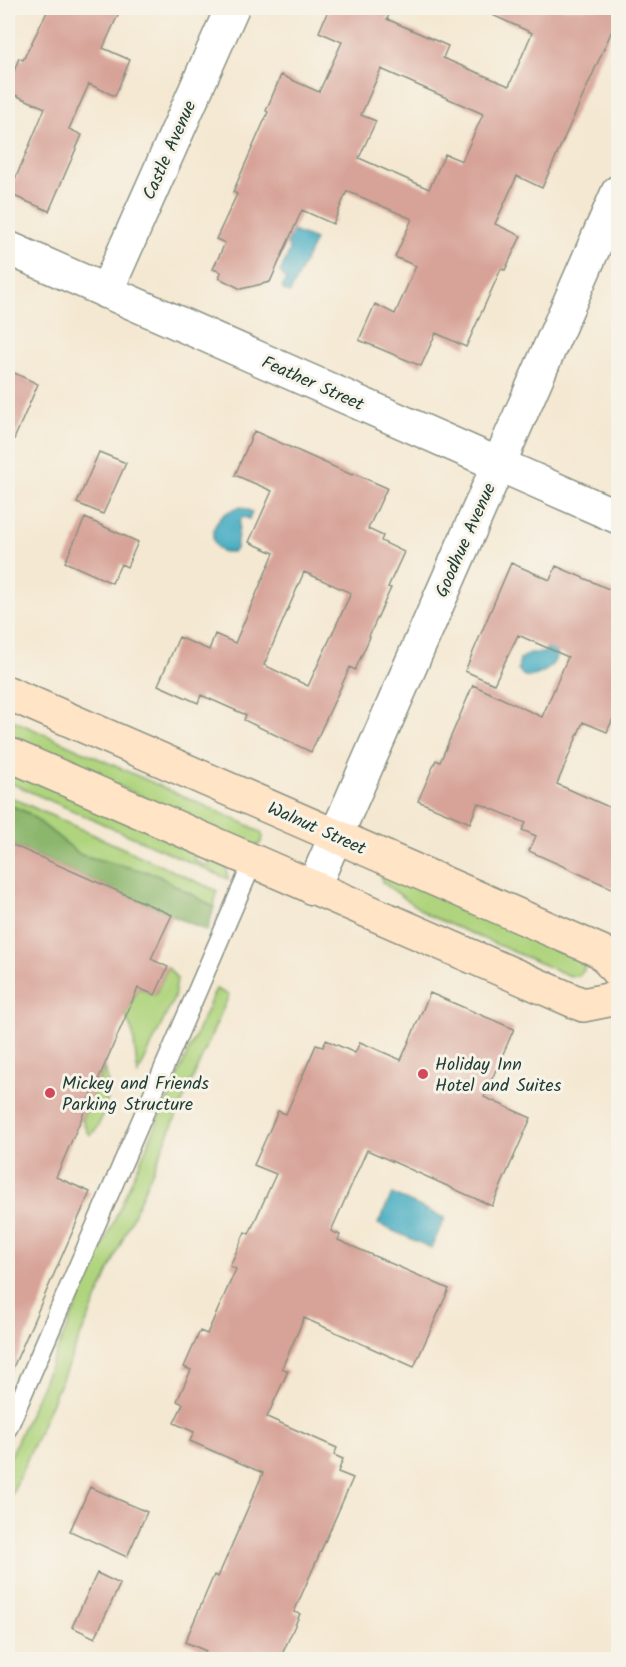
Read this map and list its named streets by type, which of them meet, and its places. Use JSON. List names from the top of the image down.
{
  "streets": {
    "street": [
      "Castle Avenue",
      "Feather Street",
      "Goodhue Avenue",
      "Walnut Street"
    ]
  },
  "crossings": [
    ["Castle Avenue", "Feather Street"],
    ["Feather Street", "Goodhue Avenue"],
    ["Goodhue Avenue", "Walnut Street"]
  ],
  "places": ["Holiday Inn Hotel and Suites", "Mickey and Friends Parking Structure"]
}
